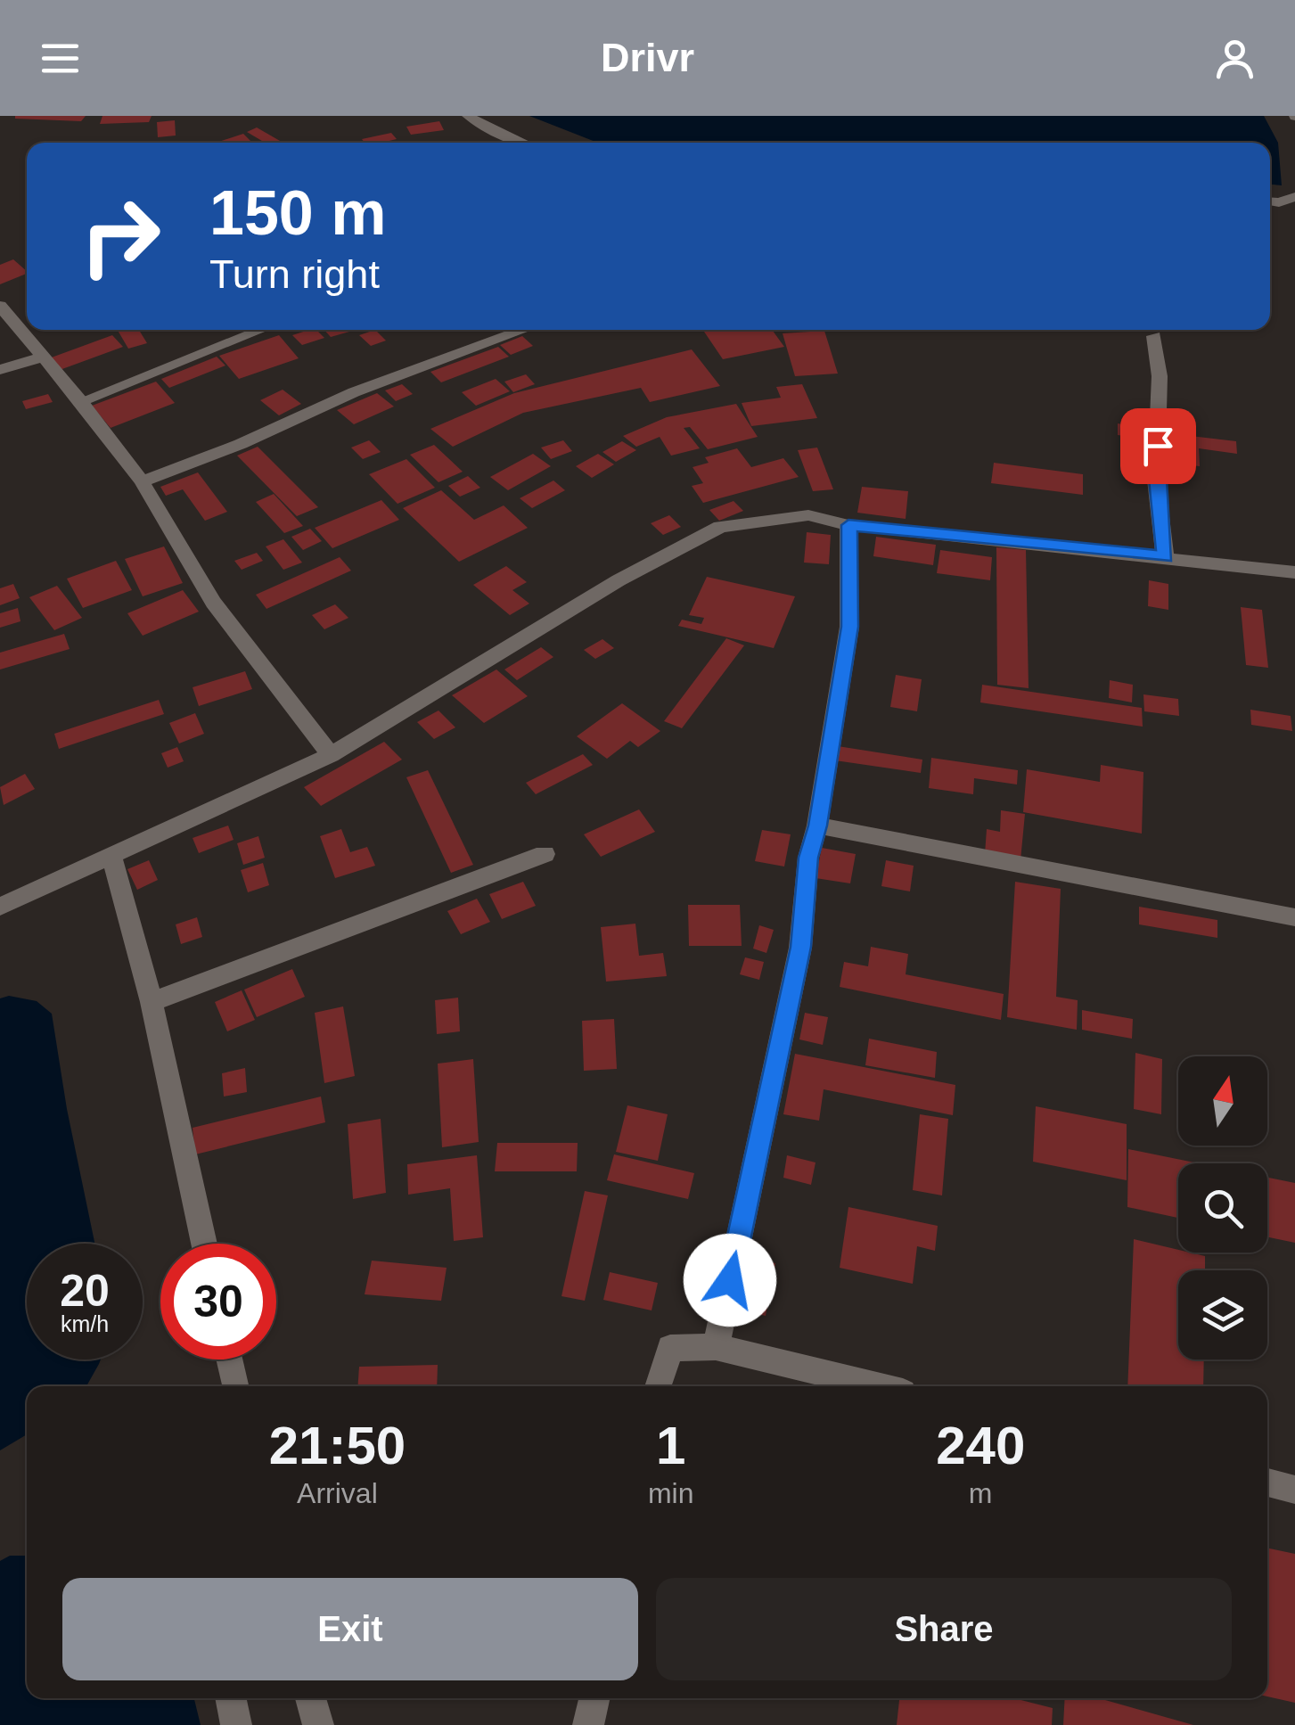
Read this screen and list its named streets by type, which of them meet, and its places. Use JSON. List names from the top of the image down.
{
  "north": "top",
  "page": {
    "header": "Drivr",
    "turn": ["150 m", "Turn right"],
    "speed": "20 km/h",
    "limit": "30",
    "eta": [
      "21:50",
      "Arrival",
      "1",
      "min",
      "240",
      "m"
    ],
    "buttons": ["Exit", "Share"]
  }
}
